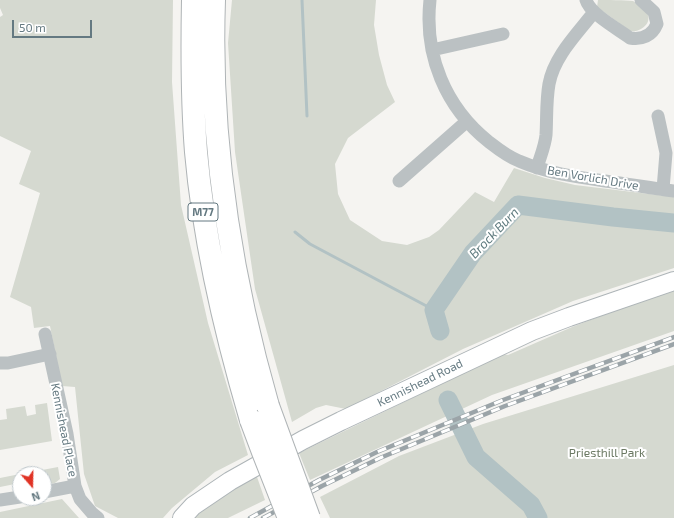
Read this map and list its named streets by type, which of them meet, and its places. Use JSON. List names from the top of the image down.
{
  "streets": {
    "highway": ["M77"],
    "street": ["Ben Vorlich Drive", "Kennishead Road", "Kennishead Place"]
  },
  "water": ["Brock Burn"],
  "parks": ["Priesthill Park"],
  "scale_bar": "50 m",
  "north": "bottom"
}
